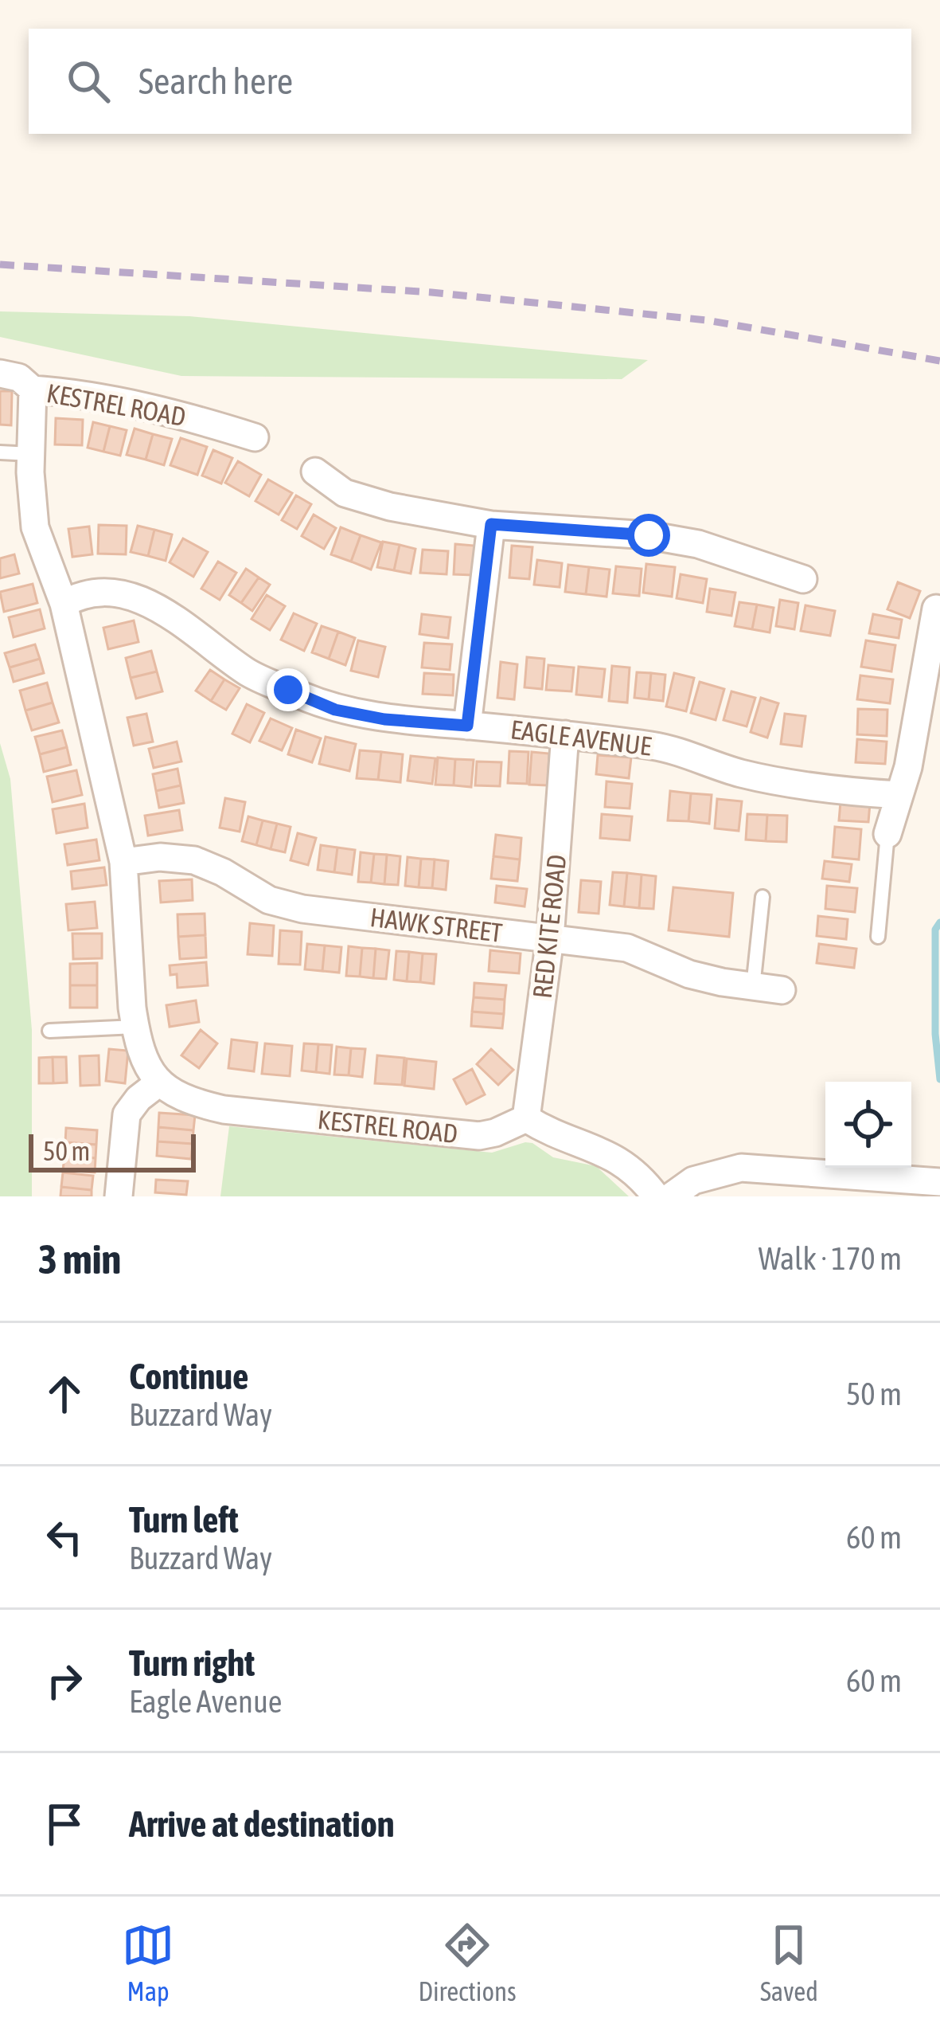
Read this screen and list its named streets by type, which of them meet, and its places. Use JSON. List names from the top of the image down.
{
  "streets": {
    "street": [
      "KESTREL ROAD",
      "EAGLE AVENUE",
      "HAWK STREET",
      "RED KITE ROAD"
    ]
  },
  "crossings": [
    ["KESTREL ROAD", "EAGLE AVENUE"],
    ["KESTREL ROAD", "HAWK STREET"],
    ["KESTREL ROAD", "RED KITE ROAD"],
    ["EAGLE AVENUE", "RED KITE ROAD"],
    ["HAWK STREET", "RED KITE ROAD"]
  ],
  "scale_bar": "50 m",
  "page": {
    "search": "Search here",
    "scale": "50 m",
    "heading": ["3 min", "Walk · 170 m"],
    "list": [
      ["Continue", "Buzzard Way", "50 m"],
      ["Turn left", "Buzzard Way", "60 m"],
      ["Turn right", "Eagle Avenue", "60 m"],
      "Arrive at destination"
    ],
    "nav": ["Map", "Directions", "Saved"]
  }
}
